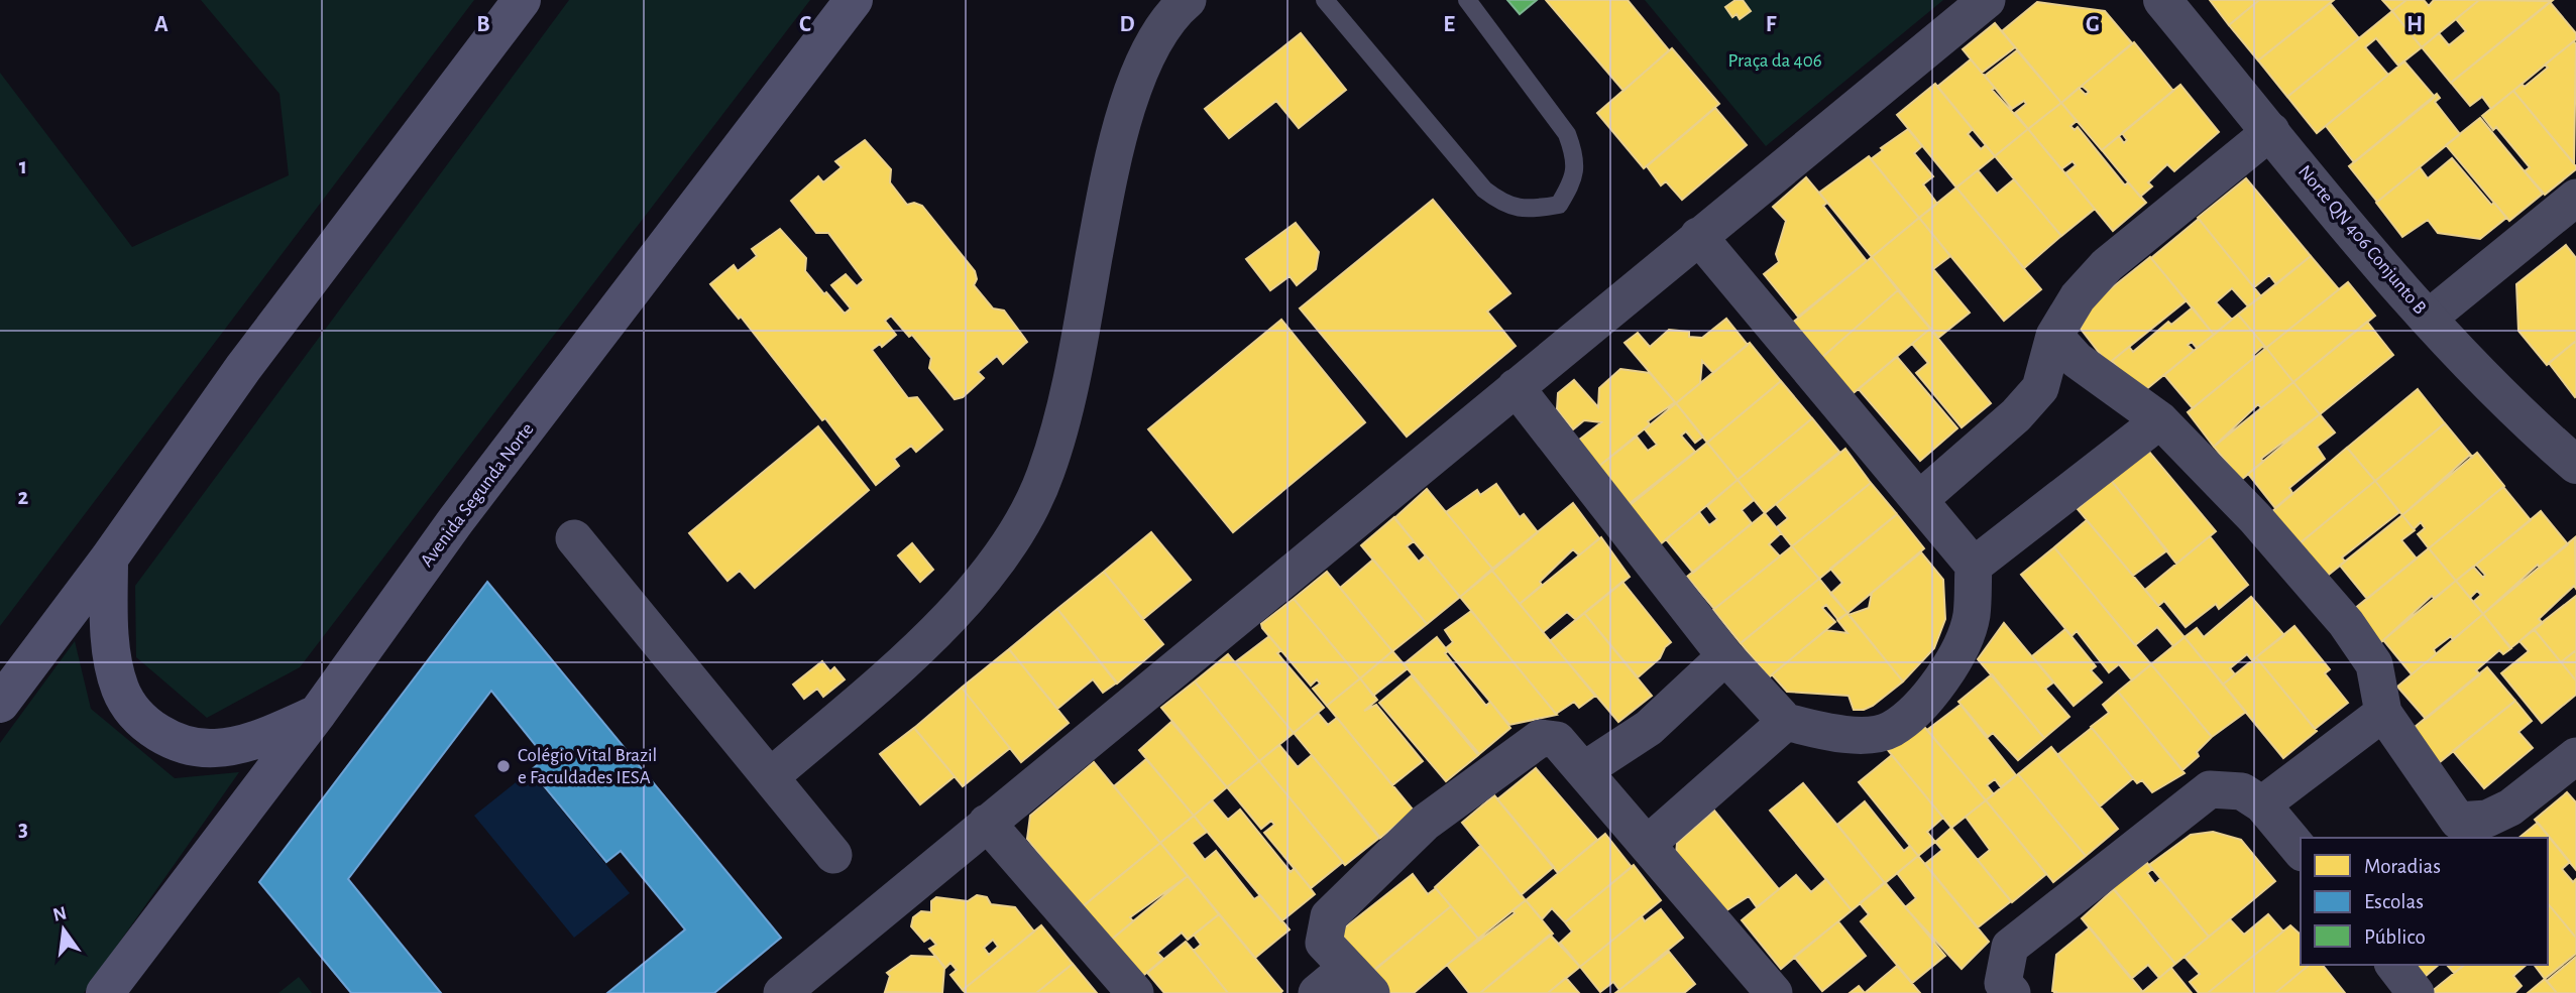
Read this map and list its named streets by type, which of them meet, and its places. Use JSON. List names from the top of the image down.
{
  "streets": {
    "main road": ["Avenida Segunda Norte"],
    "street": ["Norte QN 406 Conjunto B"]
  },
  "parks": ["Praça da 406"],
  "places": ["Colégio Vital Brazil e Faculdades IESA"],
  "legend": ["Moradias", "Escolas", "Público"],
  "north": "top",
  "grid": {
    "columns": [
      "A",
      "B",
      "C",
      "D",
      "E",
      "F",
      "G",
      "H"
    ],
    "rows": ["1", "2", "3"]
  }
}
